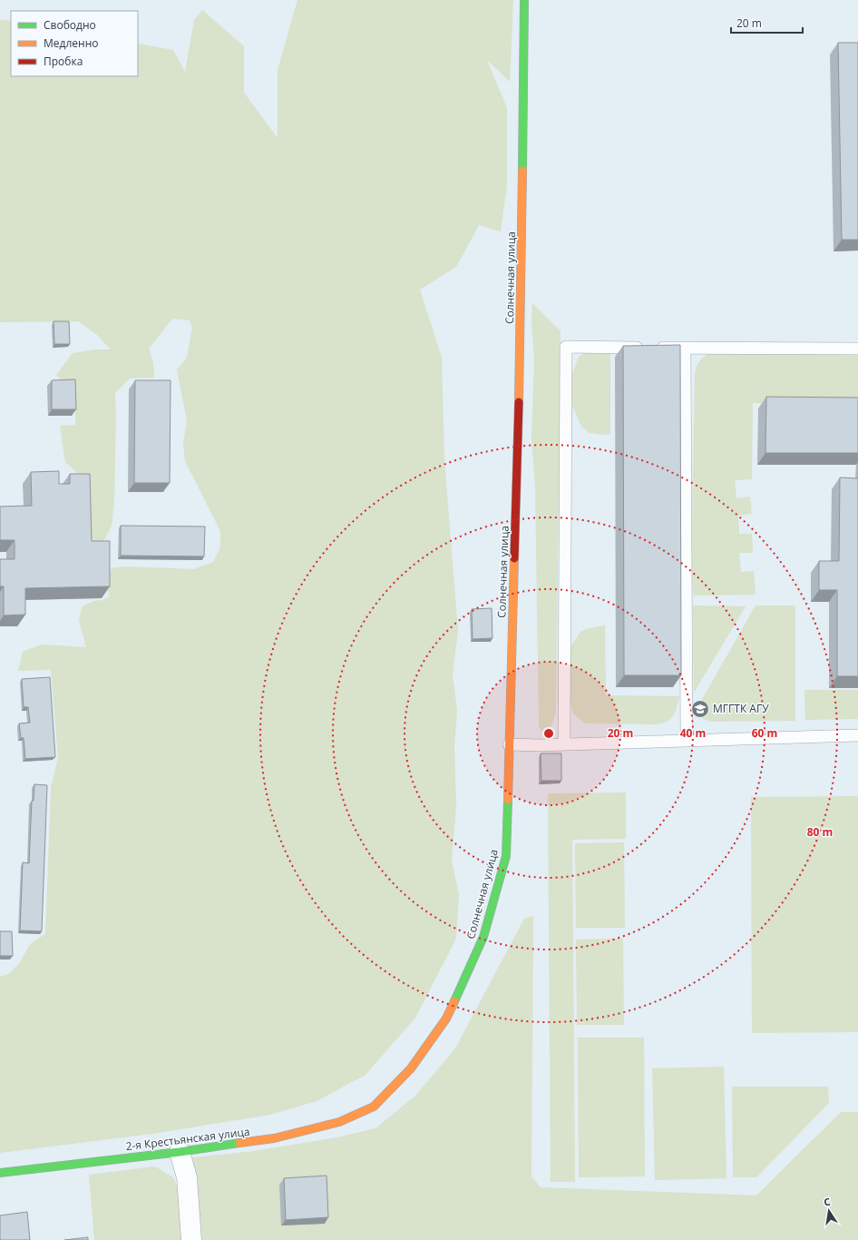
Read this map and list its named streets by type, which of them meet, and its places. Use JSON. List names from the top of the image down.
{
  "streets": {
    "street": ["Солнечная улица", "2-я Крестьянская улица"]
  },
  "crossings": [
    ["Солнечная улица", "2-я Крестьянская улица"]
  ],
  "places": {
    "school or university": ["МГГТК АГУ"]
  },
  "legend": ["Свободно", "Медленно", "Пробка"],
  "scale_bar": "20 m",
  "north": "top",
  "rings": [
    "20 m",
    "40 m",
    "60 m",
    "80 m"
  ]
}
